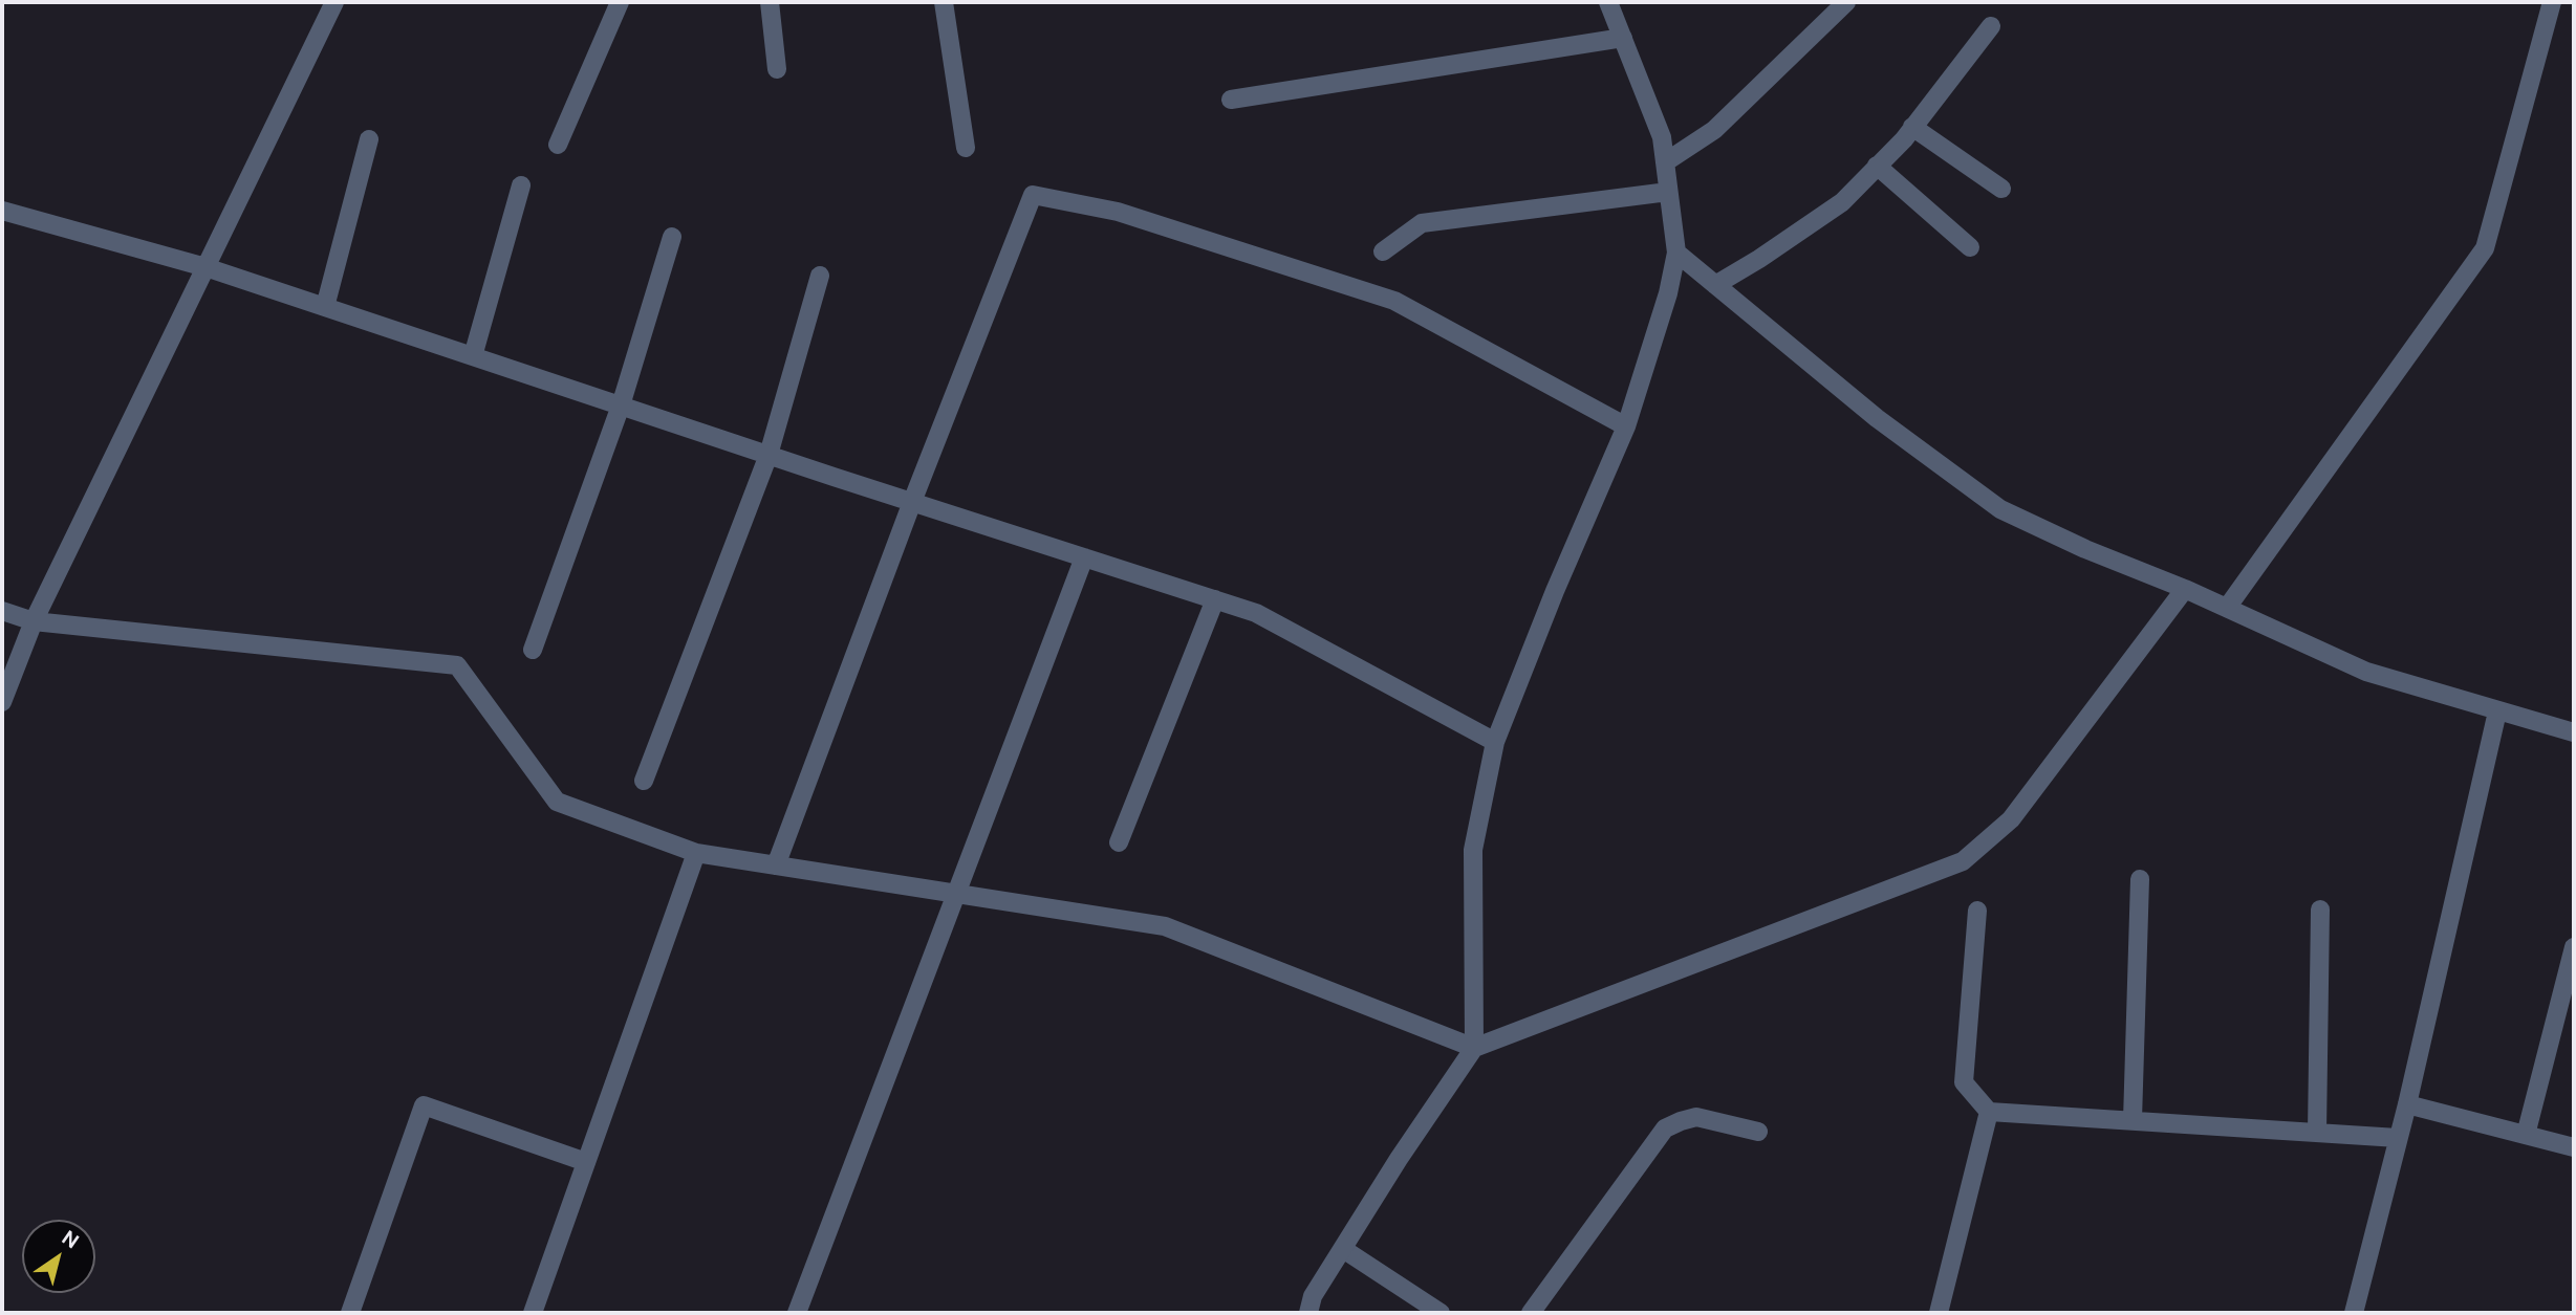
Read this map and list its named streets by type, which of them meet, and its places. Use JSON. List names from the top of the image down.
{
  "north": "top right"
}
